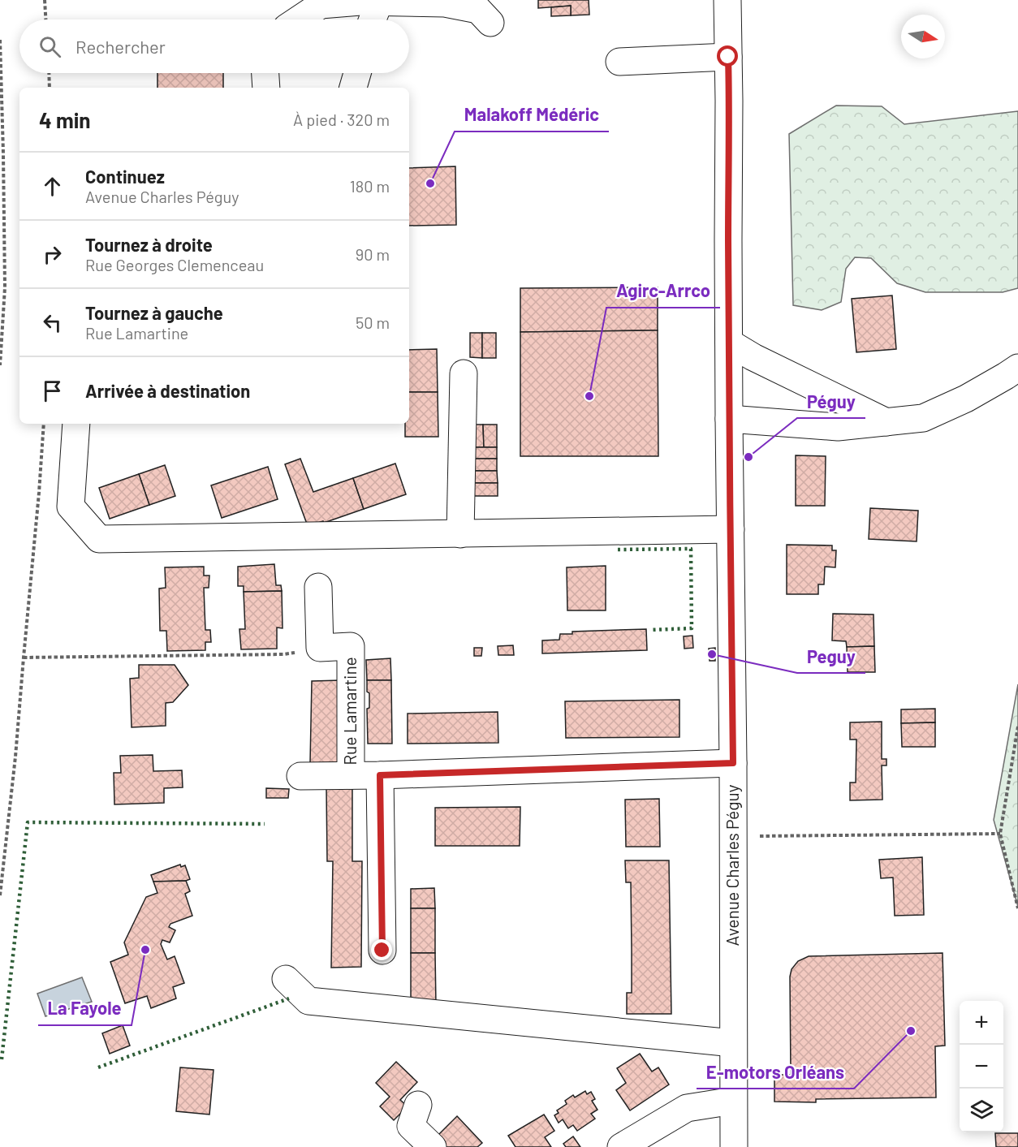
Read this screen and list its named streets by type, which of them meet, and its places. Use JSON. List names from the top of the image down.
{
  "streets": {
    "street": ["Rue Lamartine", "Avenue Charles Péguy"]
  },
  "places": [
    "Malakoff Médéric",
    "Agirc-Arrco",
    "Péguy",
    "Peguy",
    "La Fayole",
    "E-motors Orléans"
  ],
  "north": "right",
  "page": {
    "search": "Rechercher",
    "heading": ["4 min", "À pied · 320 m"],
    "list": [
      ["Continuez", "Avenue Charles Péguy", "180 m"],
      ["Tournez à droite", "Rue Georges Clemenceau", "90 m"],
      ["Tournez à gauche", "Rue Lamartine", "50 m"],
      "Arrivée à destination"
    ],
    "map_buttons": ["+", "−"]
  }
}
